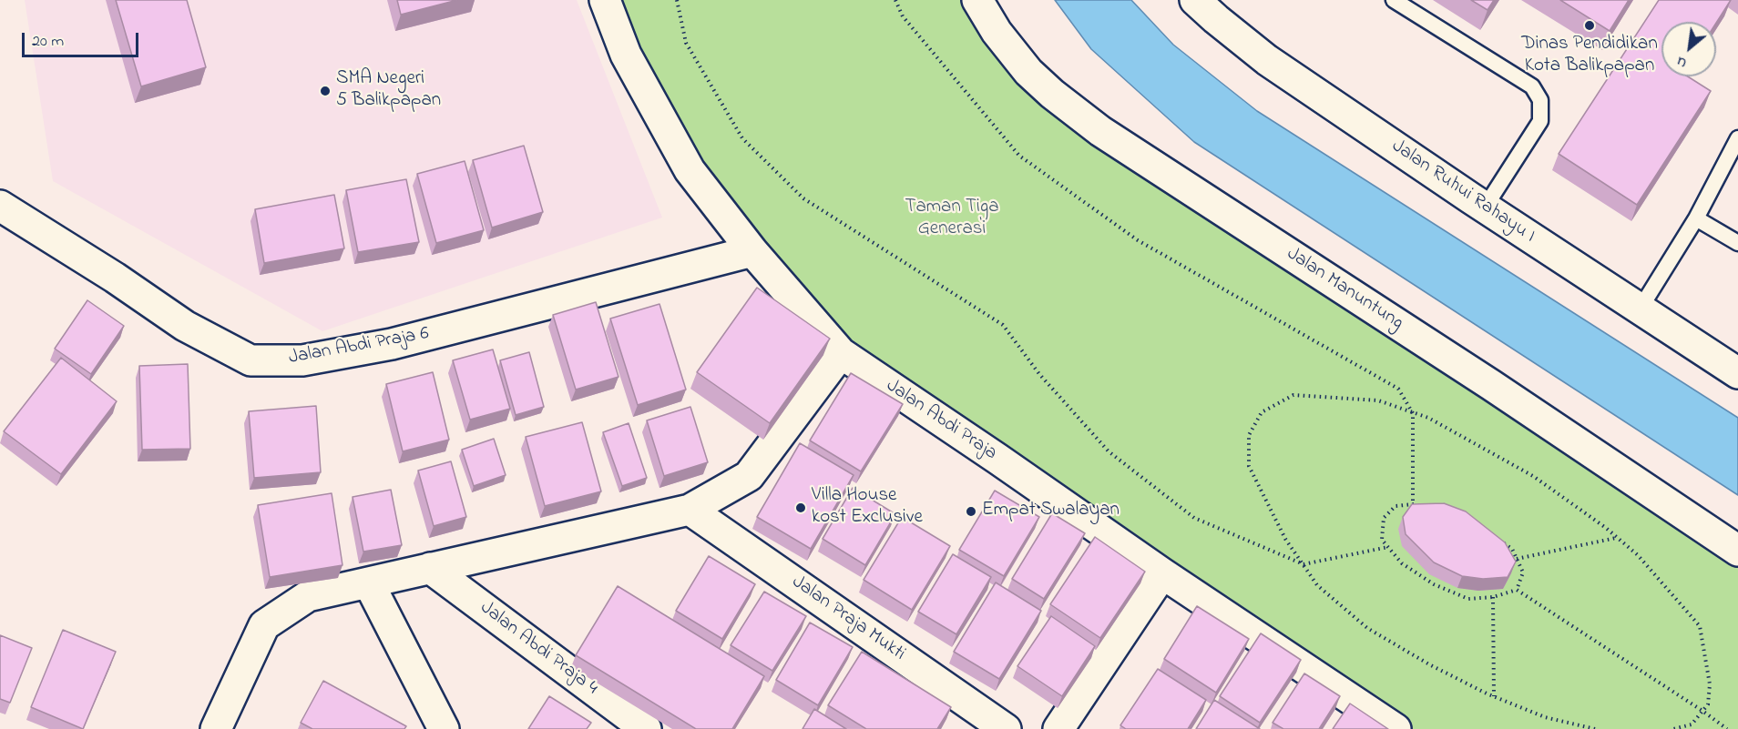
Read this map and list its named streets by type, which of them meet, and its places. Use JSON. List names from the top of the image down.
{
  "streets": {
    "street": [
      "Jalan Ruhui Rahayu I",
      "Jalan Manuntung",
      "Jalan Abdi Praja 6",
      "Jalan Abdi Praja",
      "Jalan Praja Mukti",
      "Jalan Abdi Praja 4"
    ]
  },
  "crossings": [
    ["Jalan Abdi Praja 6", "Jalan Abdi Praja"]
  ],
  "parks": ["Taman Tiga Generasi"],
  "places": [
    "Dinas Pendidikan Kota Balikpapan",
    "SMA Negeri 5 Balikpapan",
    "Villa House kost Exclusive",
    "Empat Swalayan"
  ],
  "scale_bar": "20 m",
  "north": "bottom left"
}
